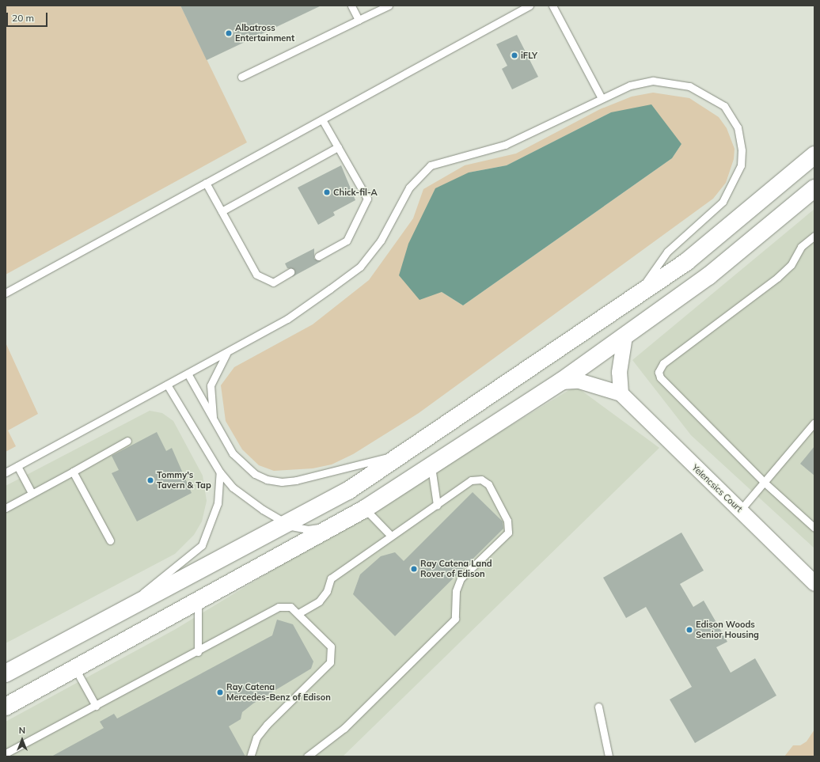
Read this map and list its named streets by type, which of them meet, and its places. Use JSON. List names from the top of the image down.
{
  "streets": {
    "street": ["Yelencsics Court"]
  },
  "places": [
    "Albatross Entertainment",
    "iFLY",
    "Chick-fil-A",
    "Tommy's Tavern & Tap",
    "Ray Catena Land Rover of Edison",
    "Edison Woods Senior Housing",
    "Ray Catena Mercedes-Benz of Edison"
  ],
  "scale_bar": "20 m",
  "north": "top"
}
